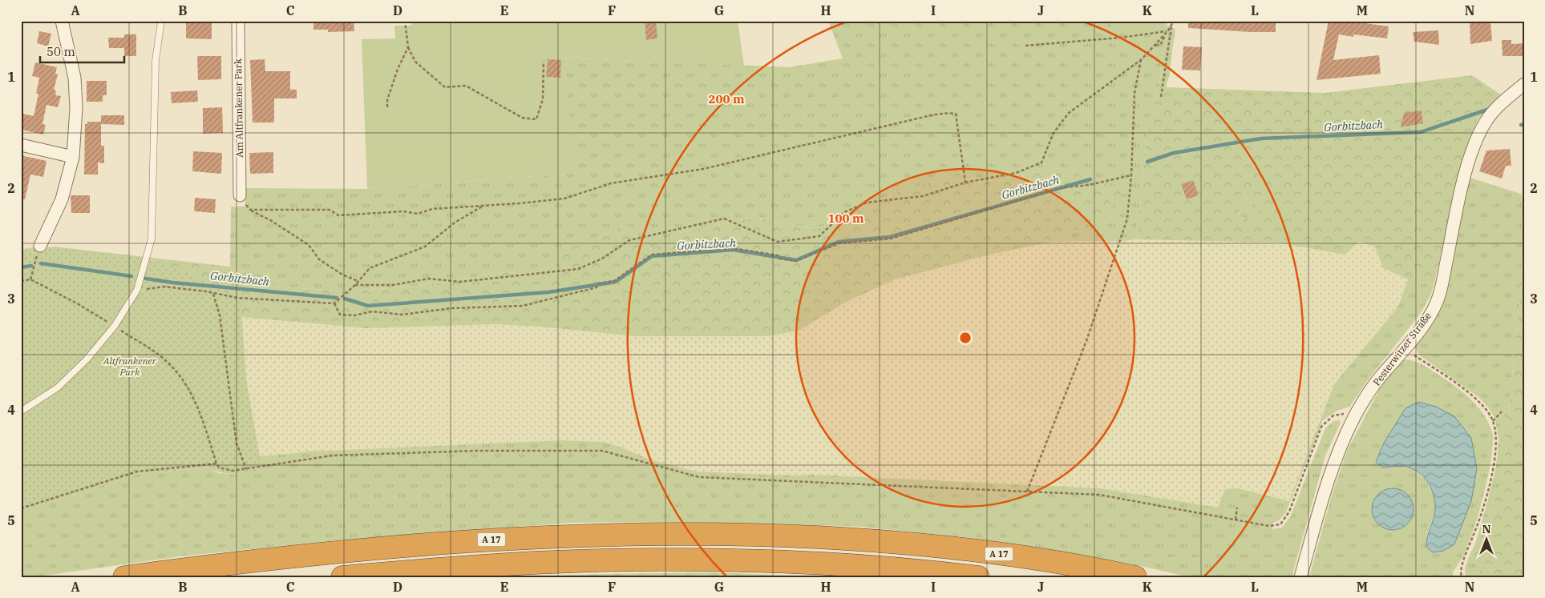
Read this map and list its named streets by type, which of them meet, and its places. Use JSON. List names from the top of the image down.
{
  "streets": {
    "highway": ["A 17"],
    "street": ["Am Altfrankener Park", "Pesterwitzer Straße"]
  },
  "water": ["Gorbitzbach"],
  "parks": ["Altfrankener Park"],
  "scale_bar": "50 m",
  "north": "top",
  "grid": {
    "columns": [
      "A",
      "B",
      "C",
      "D",
      "E",
      "F",
      "G",
      "H",
      "I",
      "J",
      "K",
      "L",
      "M",
      "N"
    ],
    "rows": [
      "1",
      "2",
      "3",
      "4",
      "5"
    ]
  },
  "rings": ["200 m", "100 m"]
}
